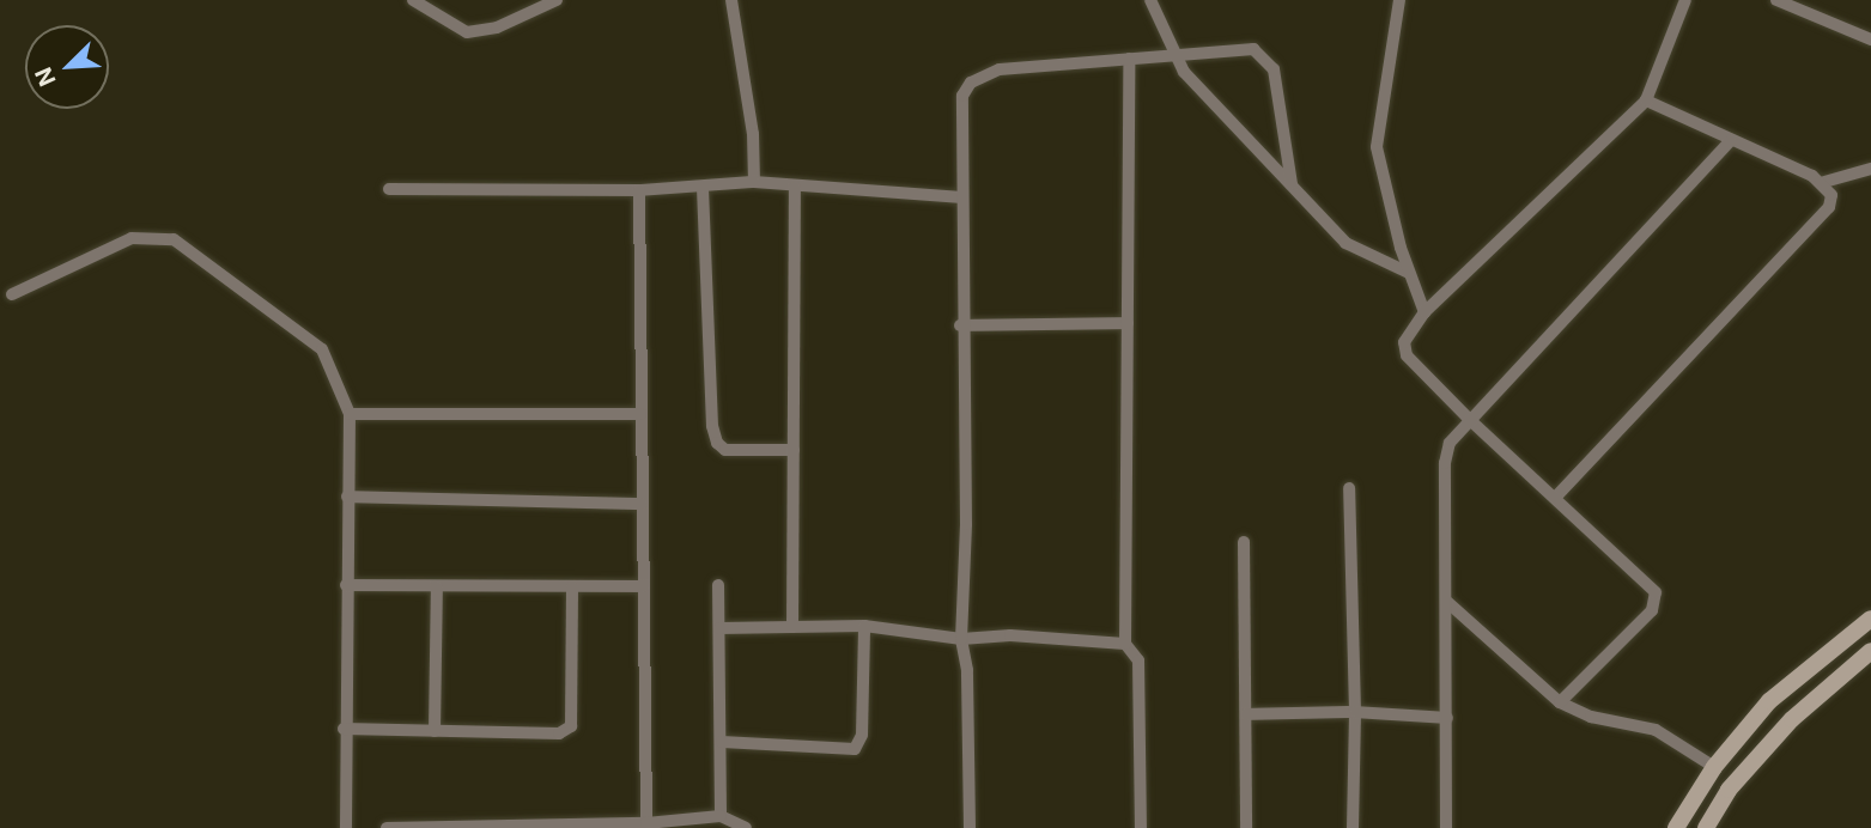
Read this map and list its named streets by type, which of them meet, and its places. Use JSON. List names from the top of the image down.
{
  "north": "bottom left"
}
